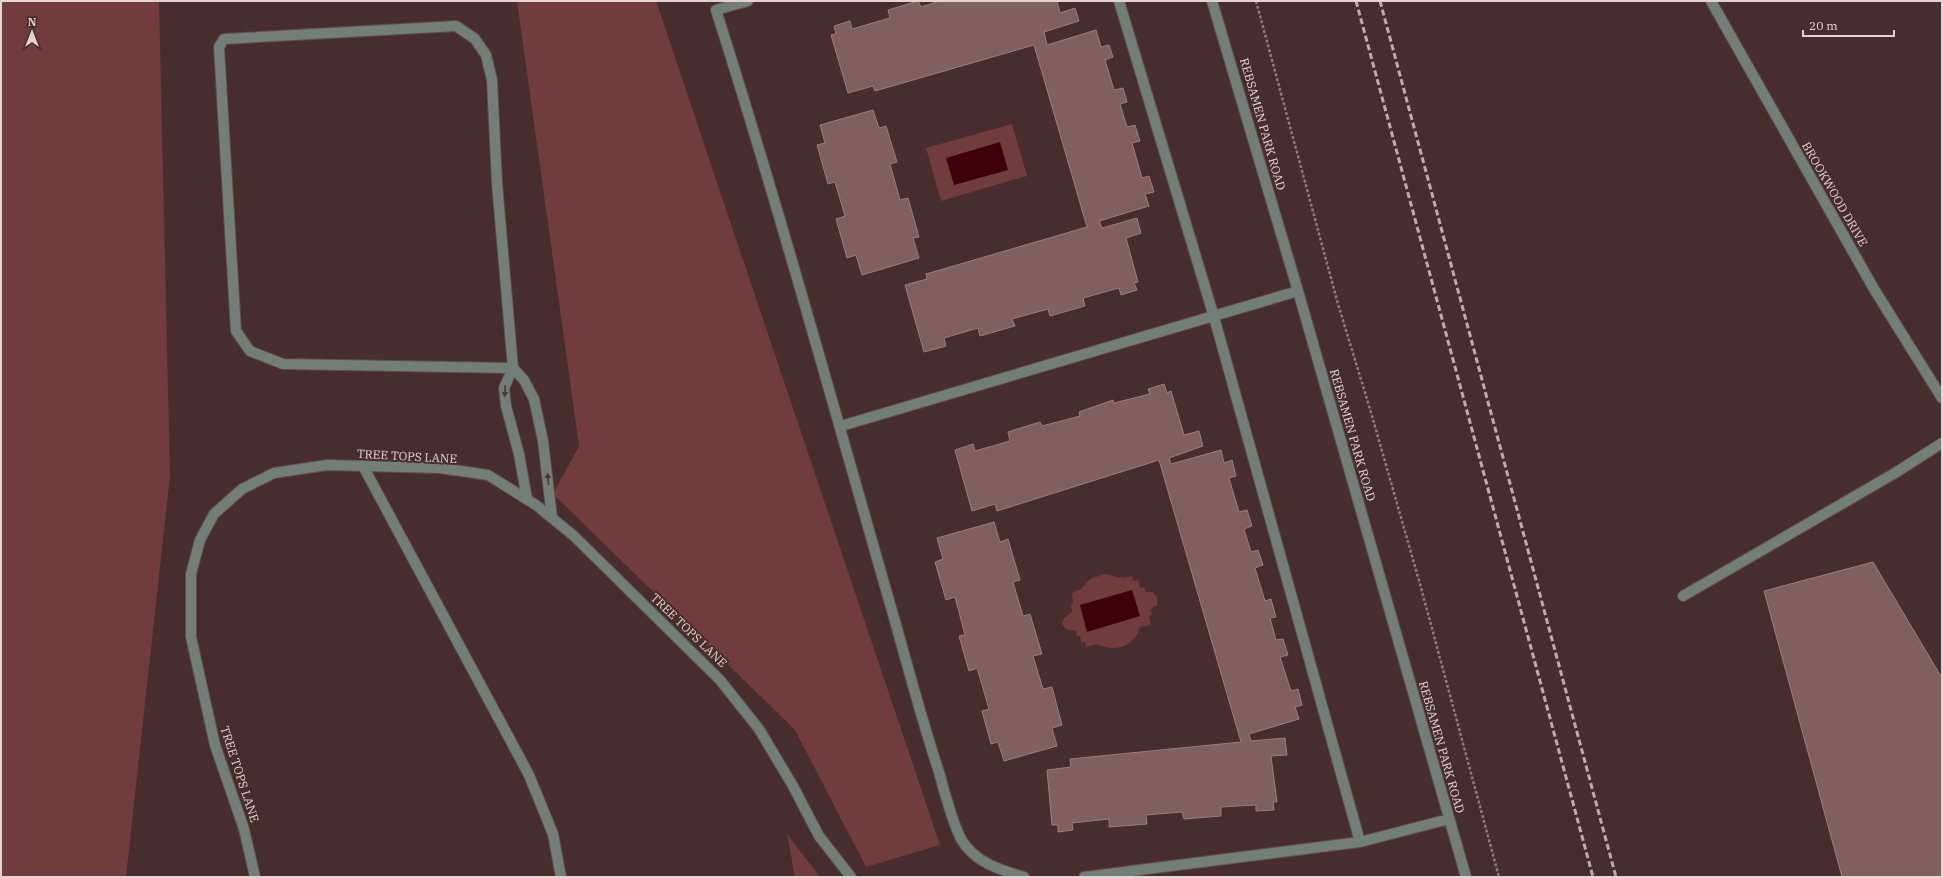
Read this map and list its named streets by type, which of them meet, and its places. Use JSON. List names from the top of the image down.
{
  "streets": {
    "street": ["REBSAMEN PARK ROAD", "BROOKWOOD DRIVE", "TREE TOPS LANE"]
  },
  "scale_bar": "20 m",
  "north": "top"
}
